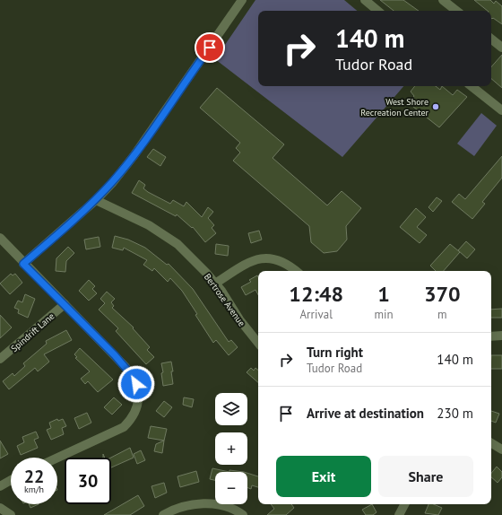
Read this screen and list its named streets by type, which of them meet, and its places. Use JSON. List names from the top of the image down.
{
  "streets": {
    "street": ["Bertrose Avenue", "Spindrift Lane"]
  },
  "places": ["West Shore Recreation Center"],
  "page": {
    "turn": ["140 m", "Tudor Road"],
    "eta": [
      "12:48",
      "Arrival",
      "1",
      "min",
      "370",
      "m"
    ],
    "list": [
      {
        "name": "Turn right",
        "note": "Tudor Road",
        "value": "140 m"
      },
      {
        "name": "Arrive at destination",
        "value": "230 m"
      }
    ],
    "map_buttons": ["+", "−"],
    "buttons": ["Exit", "Share"],
    "speed": "22 km/h",
    "limit": "30"
  }
}
